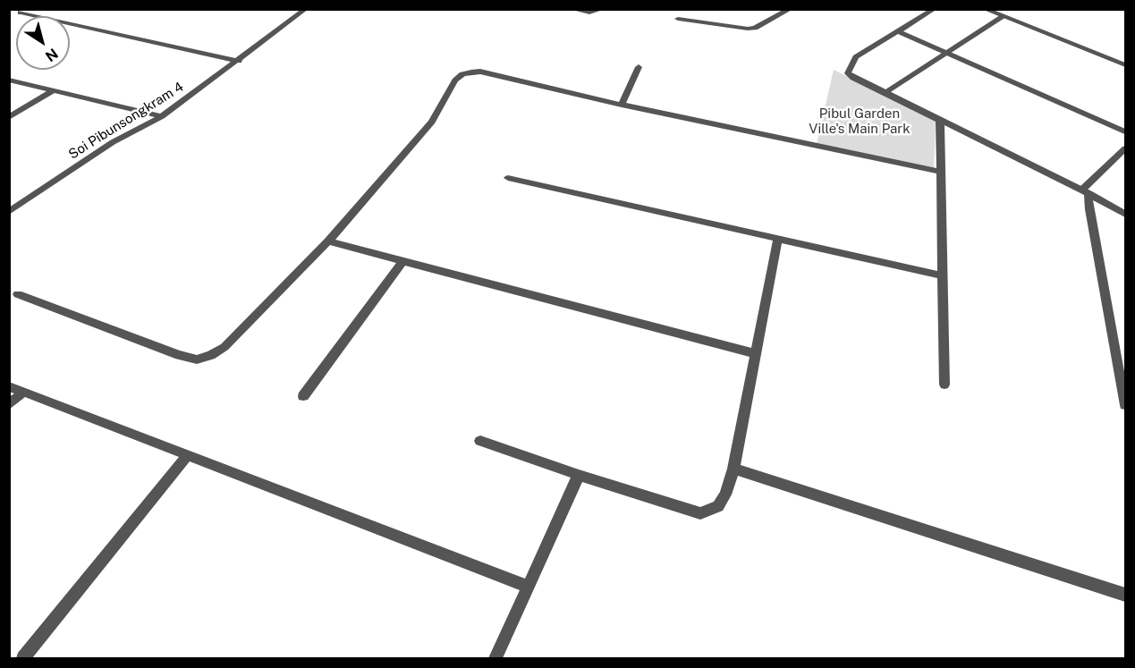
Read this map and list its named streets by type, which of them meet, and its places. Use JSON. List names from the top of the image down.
{
  "streets": {
    "street": ["Soi Pibunsongkram 4"]
  },
  "parks": ["Pibul Garden Ville's Main Park"],
  "north": "bottom right"
}
